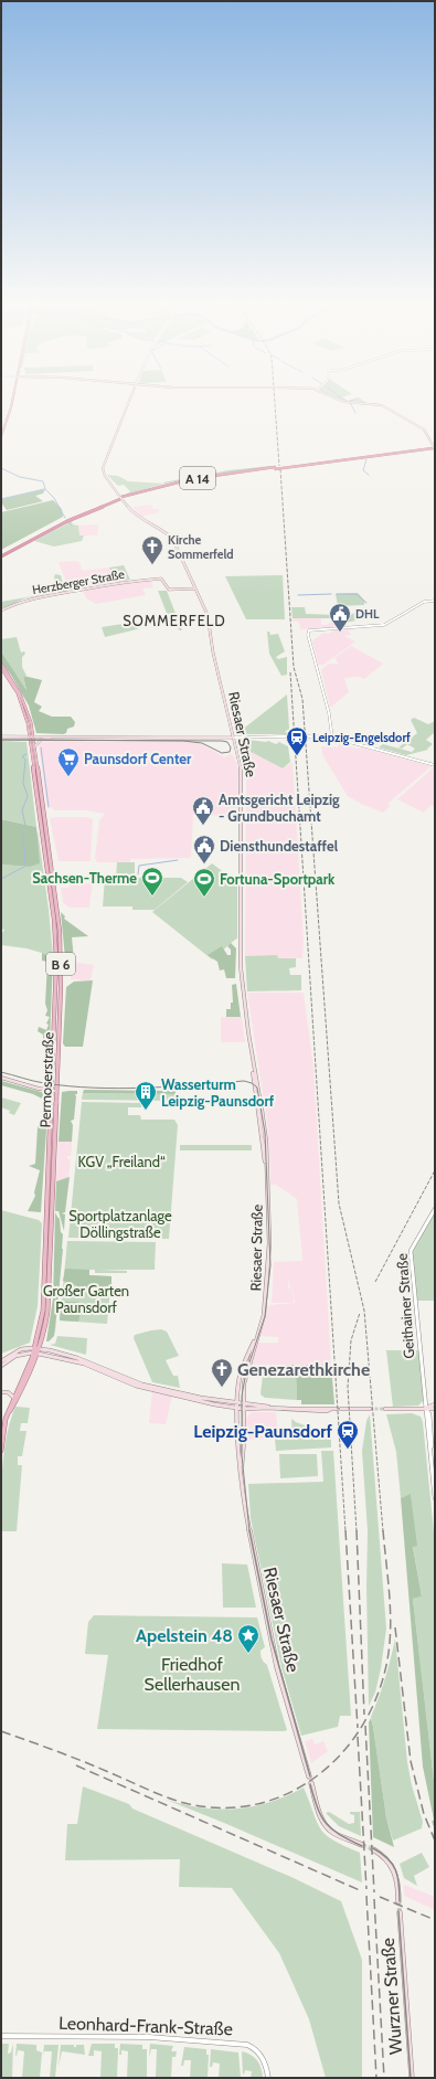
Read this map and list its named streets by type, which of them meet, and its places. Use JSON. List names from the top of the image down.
{
  "streets": {
    "highway": ["A 14"],
    "main road": [
      "Herzberger Straße",
      "Riesaer Straße",
      "B 6",
      "Permoserstraße",
      "Wurzner Straße"
    ],
    "street": ["Geithainer Straße", "Leonhard-Frank-Straße"]
  },
  "crossings": [
    ["A 14", "Riesaer Straße"],
    ["Herzberger Straße", "Riesaer Straße"],
    ["B 6", "Permoserstraße"]
  ],
  "districts": ["SOMMERFELD"],
  "parks": [
    "KGV „Freiland“",
    "Sportplatzanlage Döllingstraße",
    "Großer Garten Paunsdorf",
    "Friedhof Sellerhausen"
  ],
  "places": {
    "church": ["Kirche Sommerfeld", "Genezarethkirche"],
    "public building": ["DHL", "Amtsgericht Leipzig - Grundbuchamt", "Diensthundestaffel"],
    "station": ["Leipzig-Engelsdorf", "Leipzig-Paunsdorf"],
    "supermarket": ["Paunsdorf Center"],
    "sports": ["Sachsen-Therme", "Fortuna-Sportpark"],
    "building": ["Wasserturm Leipzig-Paunsdorf"],
    "place": ["Apelstein 48"]
  }
}
